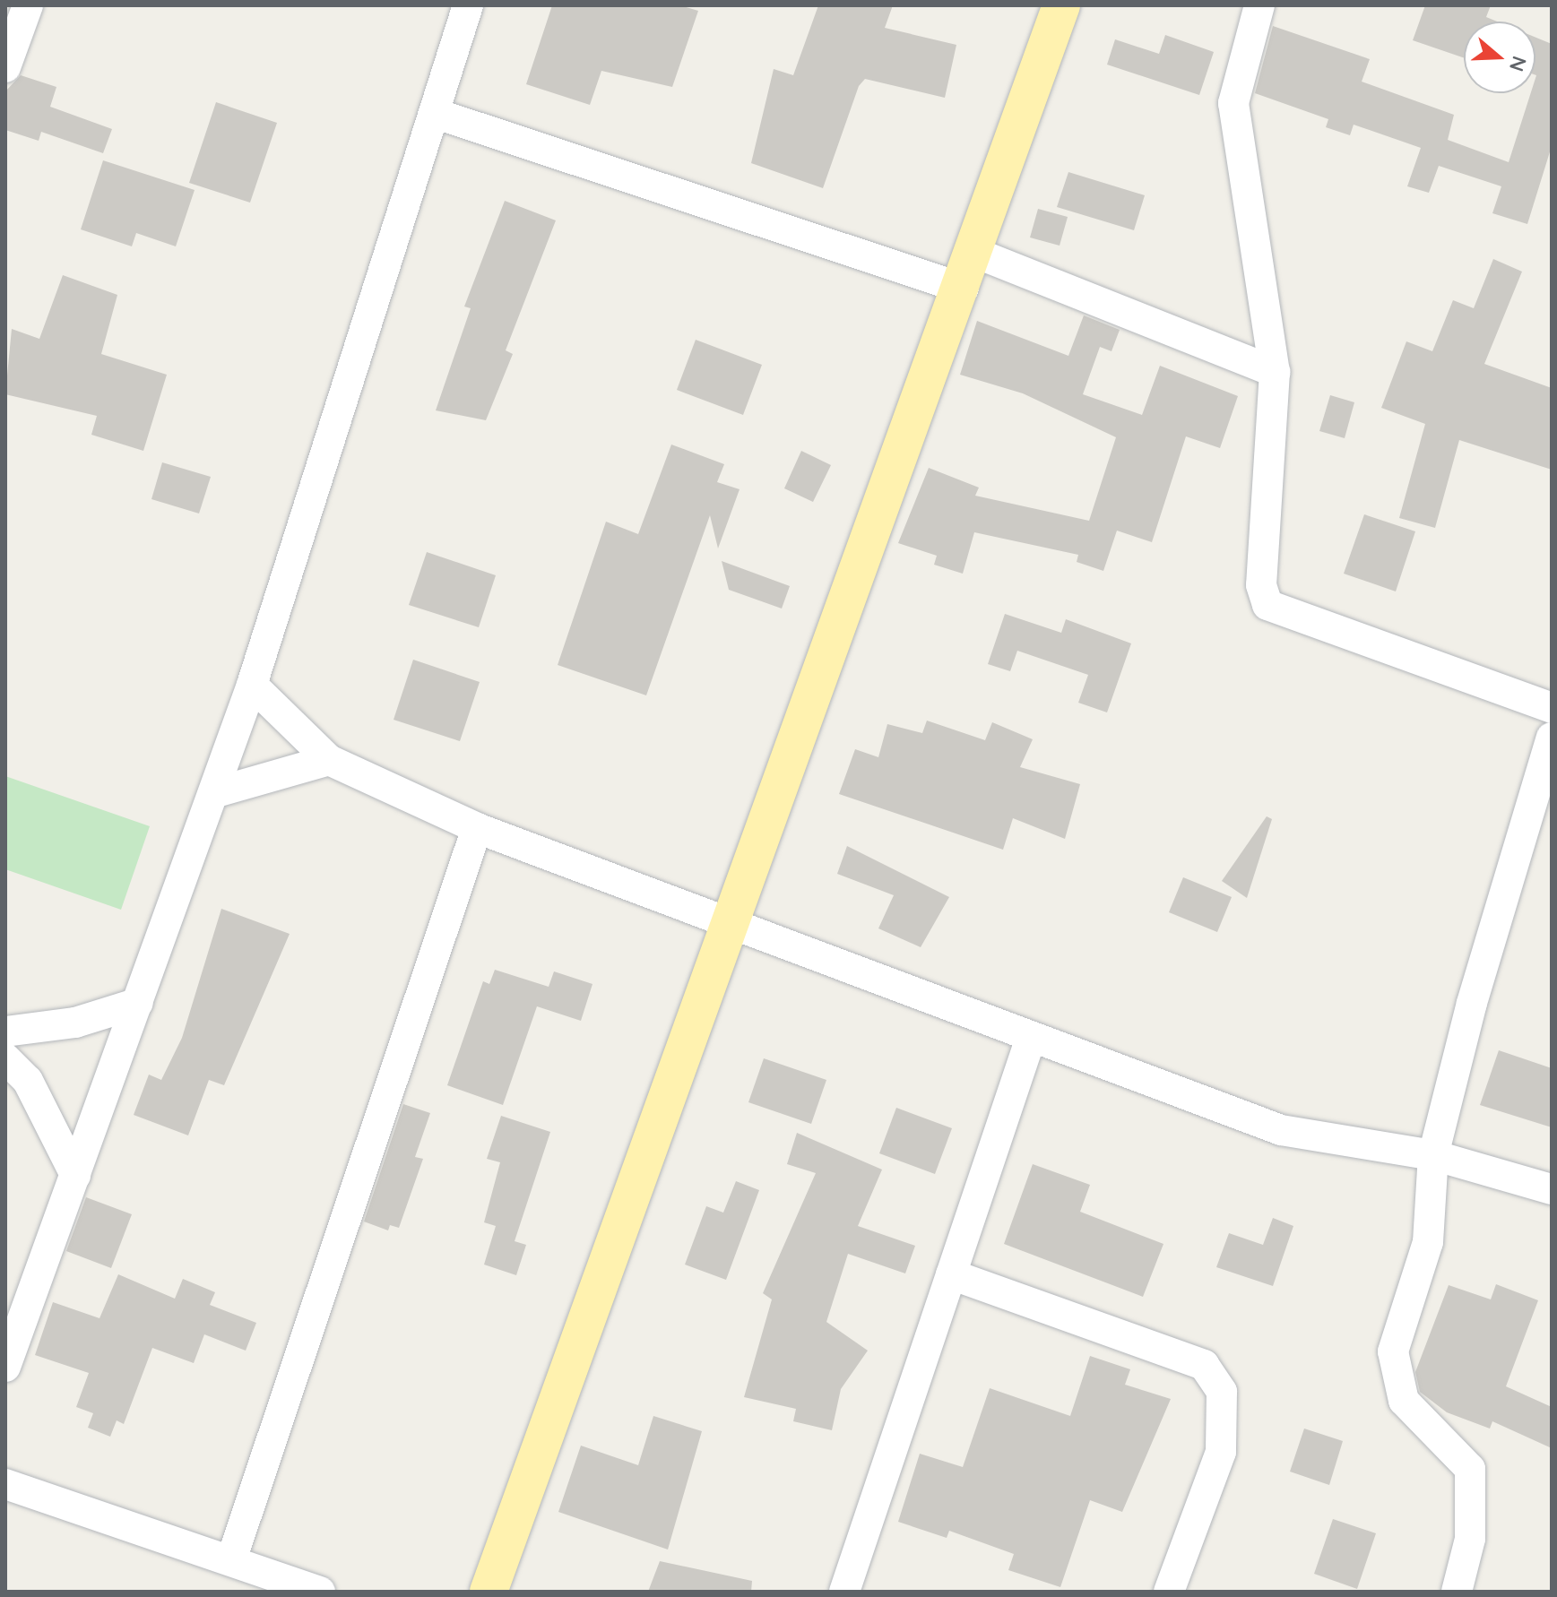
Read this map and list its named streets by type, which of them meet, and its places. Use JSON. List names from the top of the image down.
{
  "north": "right"
}
